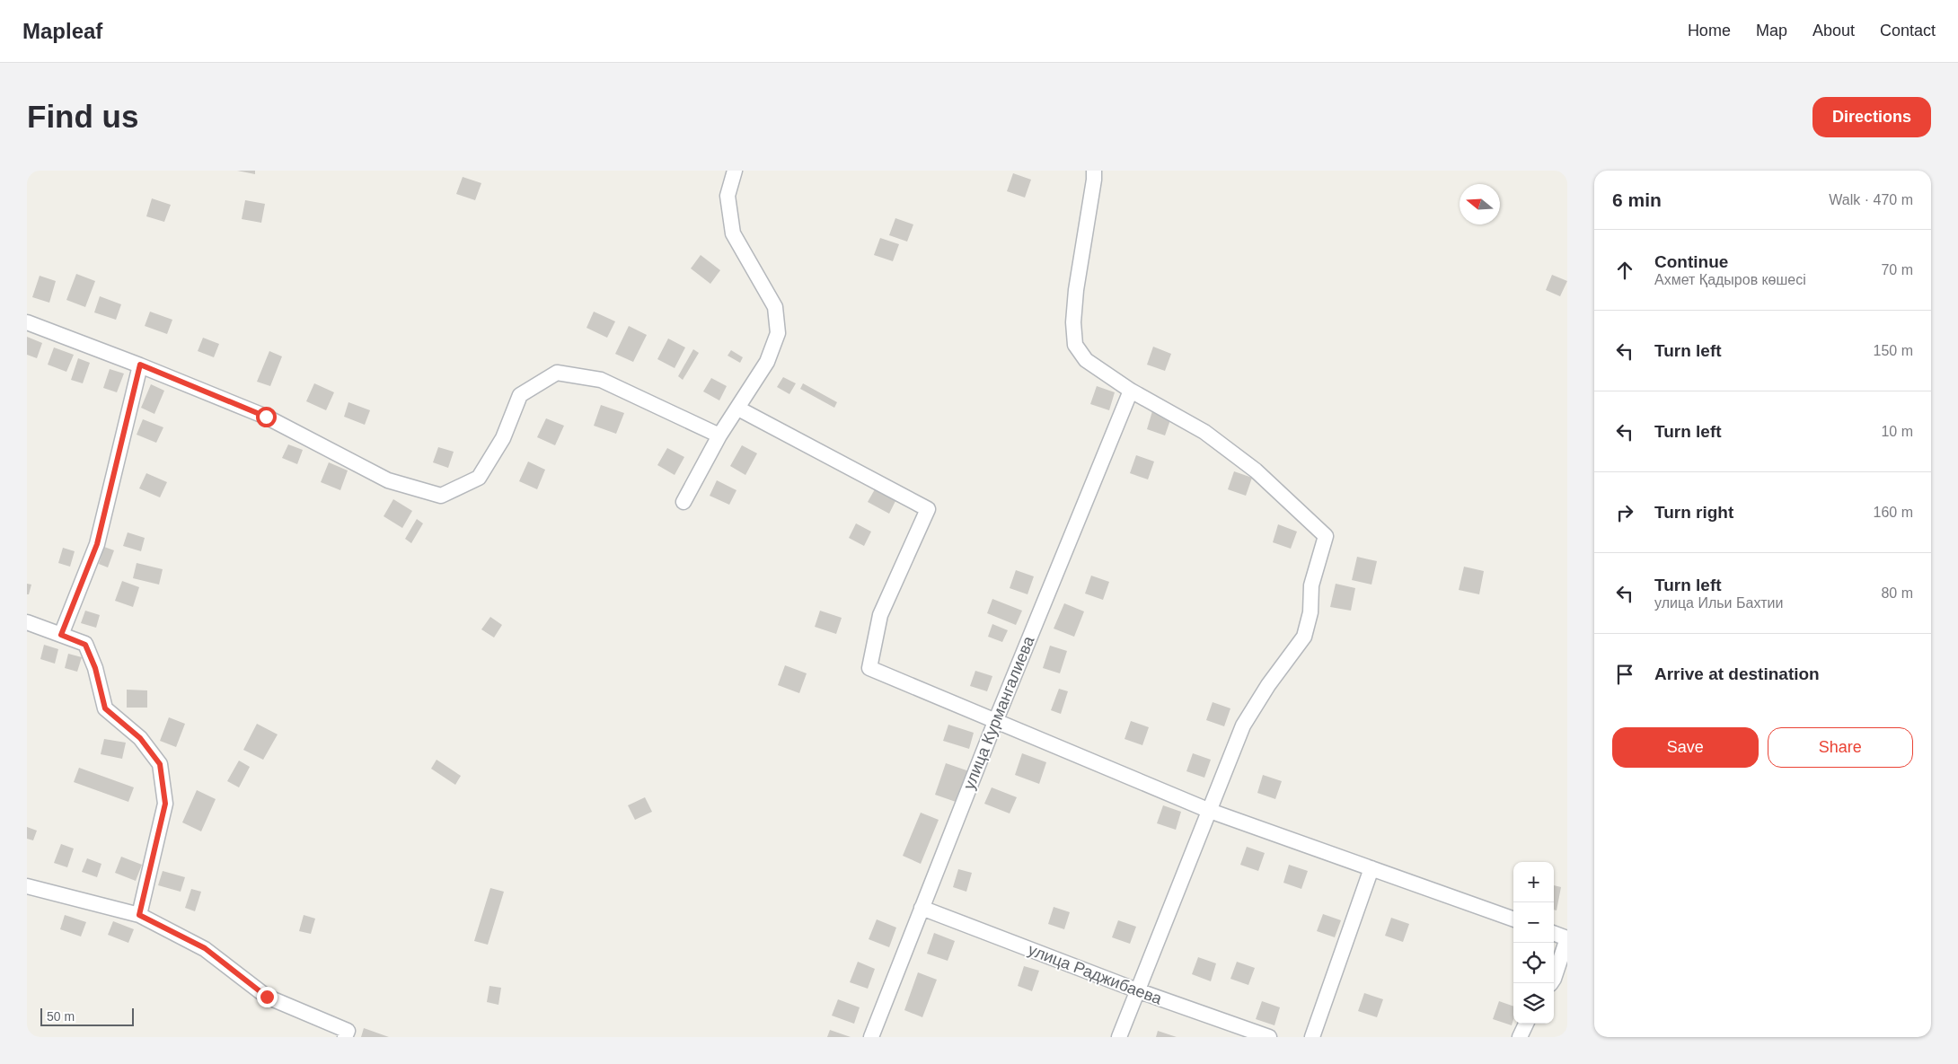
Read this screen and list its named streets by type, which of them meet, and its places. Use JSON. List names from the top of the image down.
{
  "streets": {
    "street": ["улица Курмангалиева", "улица Раджибаева"]
  },
  "crossings": [
    ["улица Курмангалиева", "улица Раджибаева"]
  ],
  "scale_bar": "50 m",
  "north": "left",
  "page": {
    "header": "Mapleaf",
    "nav": [
      "Home",
      "Map",
      "About",
      "Contact"
    ],
    "buttons": [
      "Directions",
      ["Save", "Share"]
    ],
    "title": "Find us",
    "heading": ["6 min", "Walk · 470 m"],
    "list": [
      ["Continue", "Ахмет Қадыров көшесі", "70 m"],
      ["Turn left", "150 m"],
      ["Turn left", "10 m"],
      ["Turn right", "160 m"],
      ["Turn left", "улица Ильи Бахтии", "80 m"],
      "Arrive at destination"
    ],
    "map_buttons": ["+", "−"],
    "scale": "50 m"
  }
}
